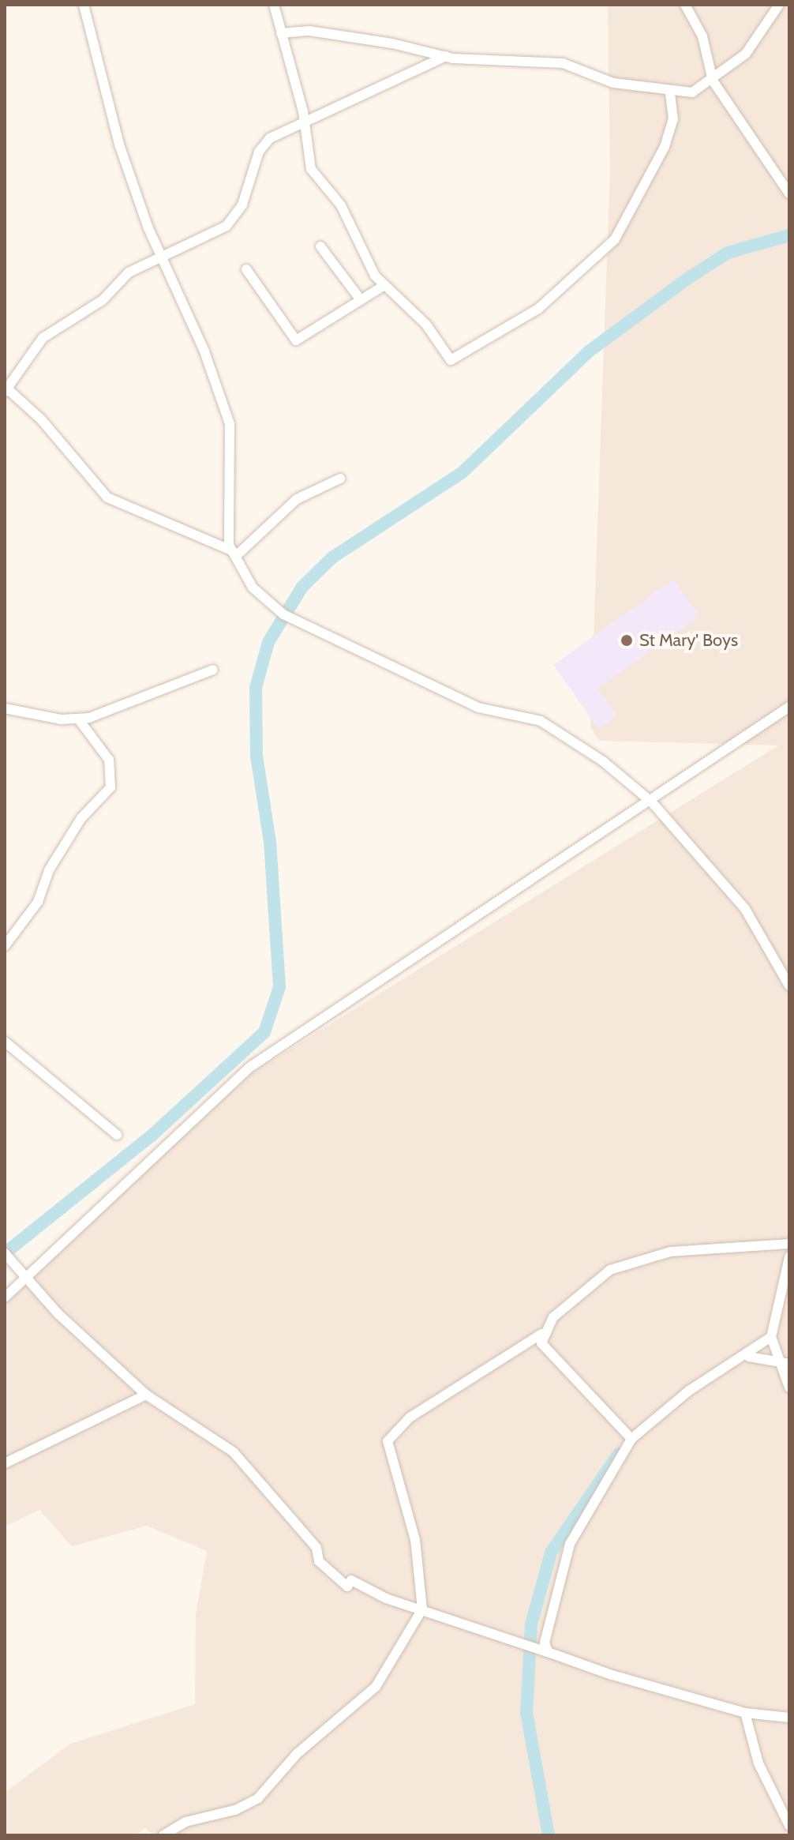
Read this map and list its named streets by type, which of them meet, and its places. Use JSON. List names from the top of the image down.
{
  "places": ["St Mary' Boys"]
}
